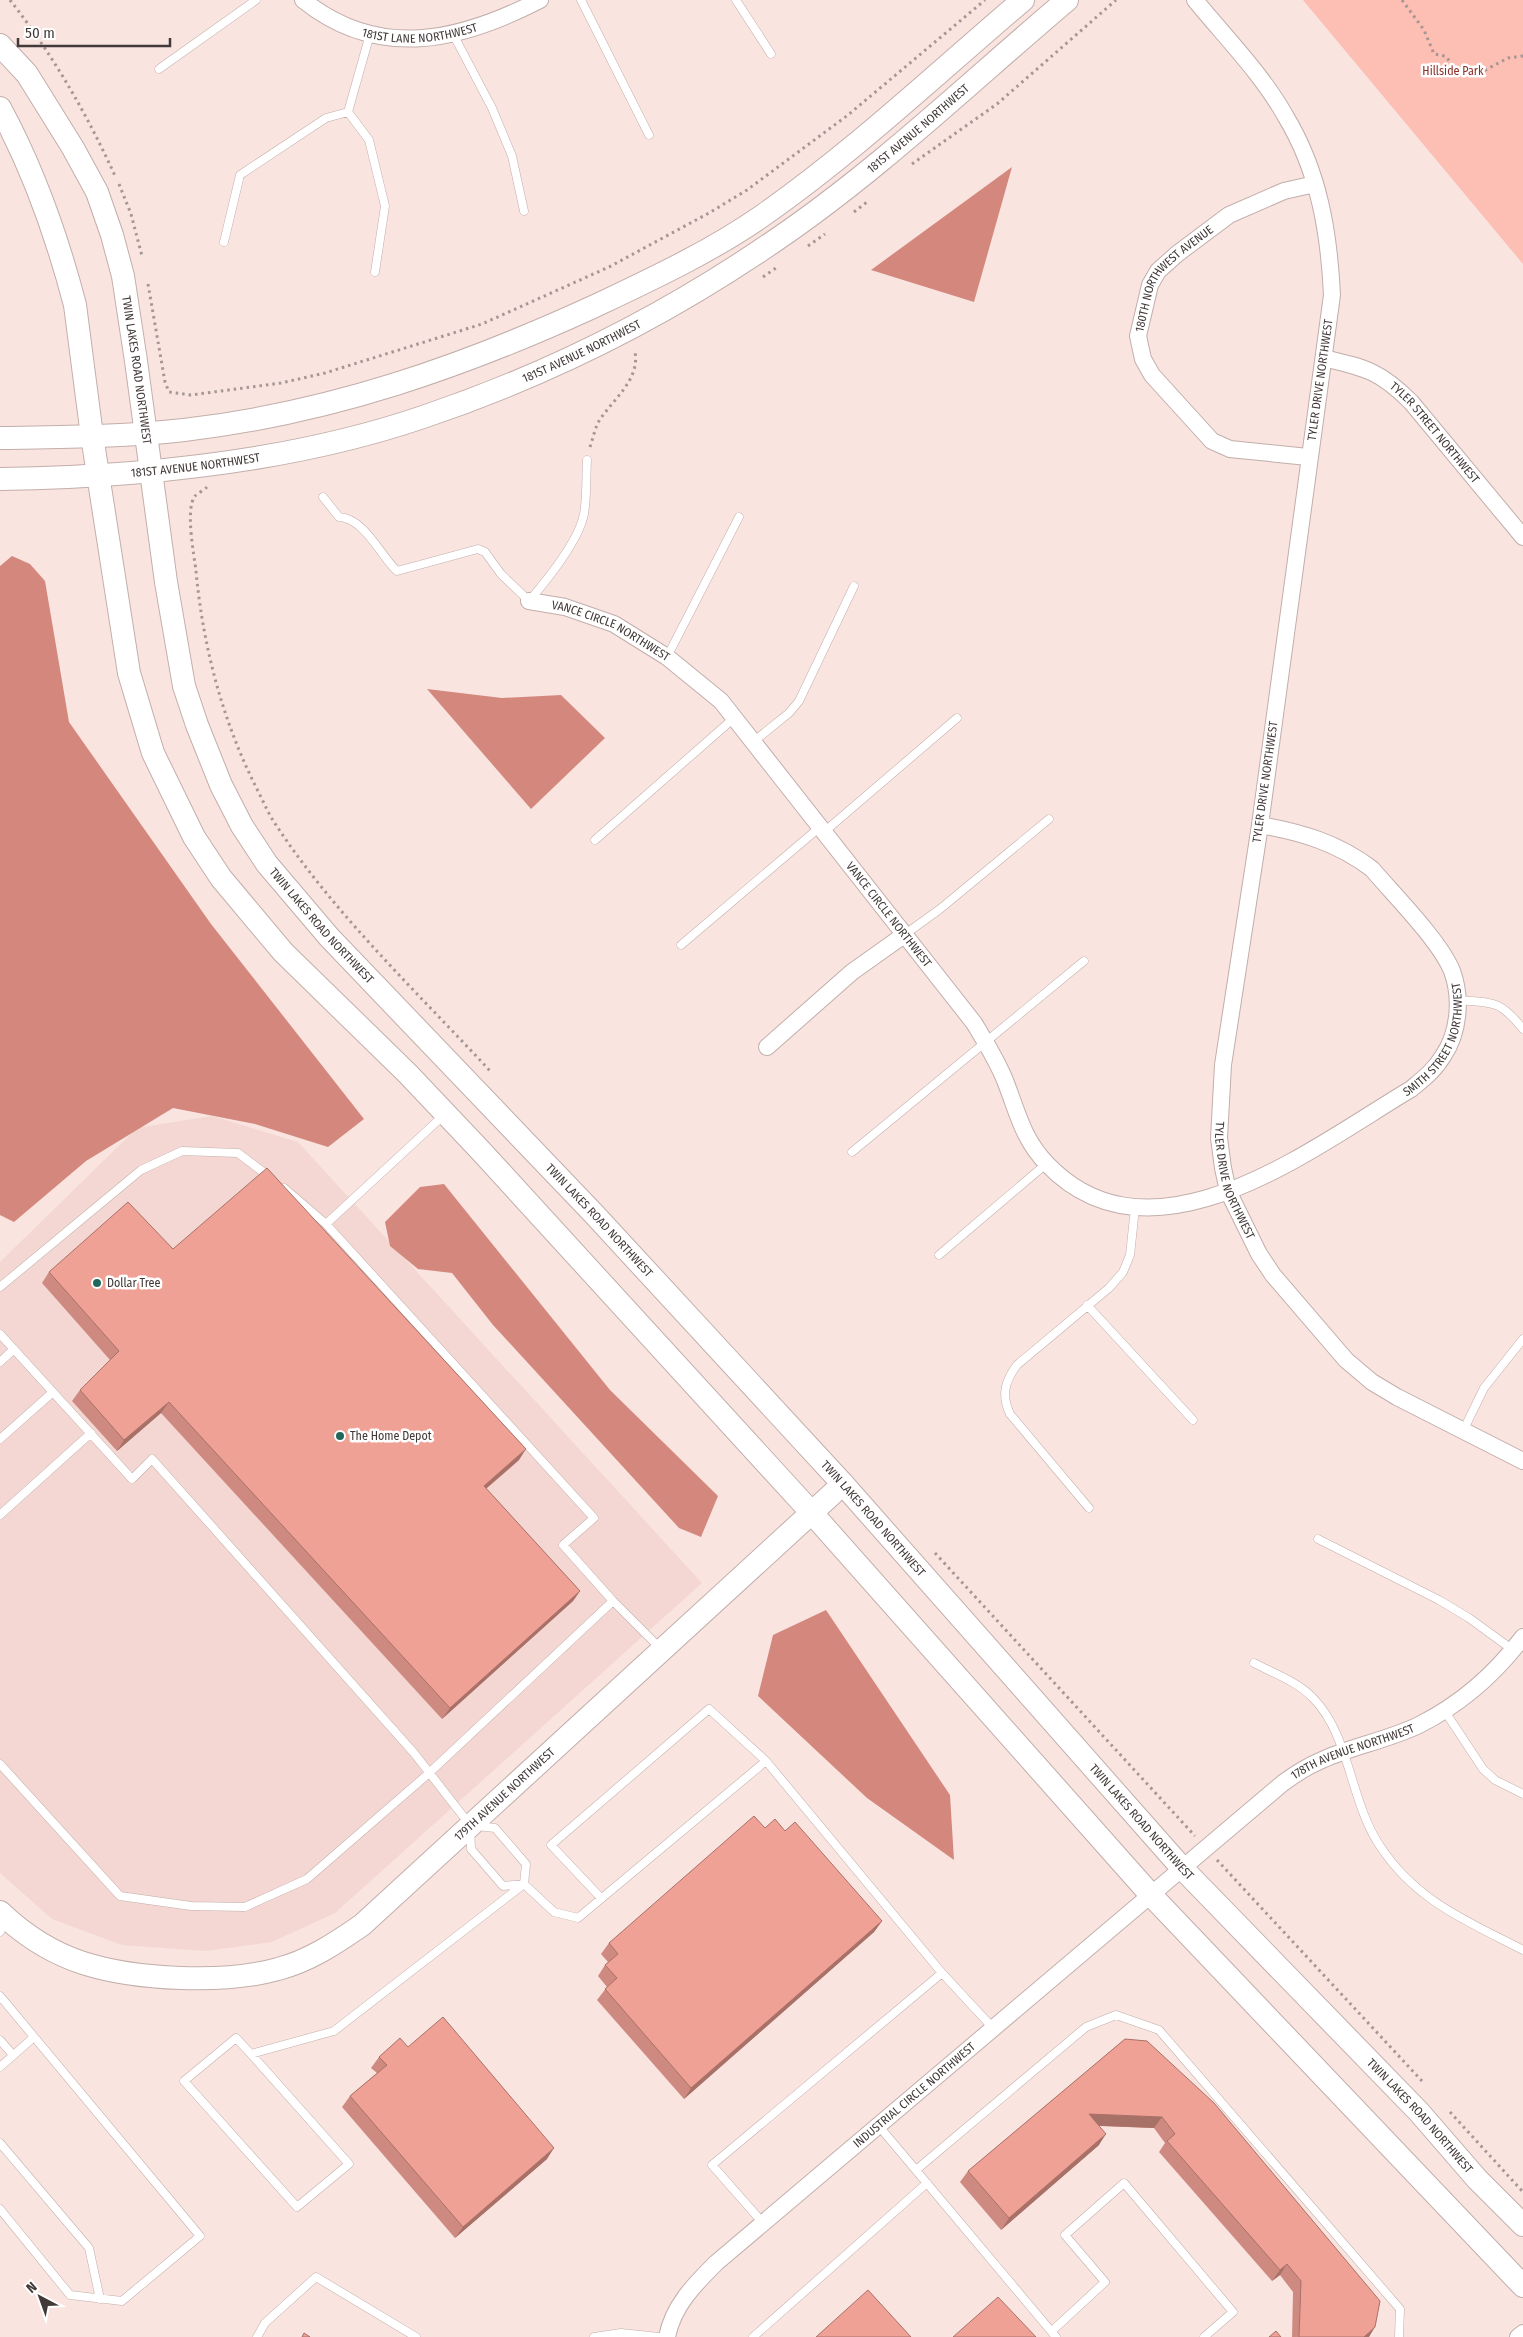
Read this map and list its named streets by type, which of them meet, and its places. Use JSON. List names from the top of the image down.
{
  "streets": {
    "street": [
      "181ST LANE NORTHWEST",
      "181ST AVENUE NORTHWEST",
      "180TH NORTHWEST AVENUE",
      "TWIN LAKES ROAD NORTHWEST",
      "TYLER DRIVE NORTHWEST",
      "TYLER STREET NORTHWEST",
      "VANCE CIRCLE NORTHWEST",
      "SMITH STREET NORTHWEST",
      "178TH AVENUE NORTHWEST",
      "179TH AVENUE NORTHWEST",
      "INDUSTRIAL CIRCLE NORTHWEST"
    ]
  },
  "crossings": [
    ["181ST AVENUE NORTHWEST", "TWIN LAKES ROAD NORTHWEST"],
    ["180TH NORTHWEST AVENUE", "TYLER DRIVE NORTHWEST"],
    ["TWIN LAKES ROAD NORTHWEST", "178TH AVENUE NORTHWEST"],
    ["TWIN LAKES ROAD NORTHWEST", "179TH AVENUE NORTHWEST"],
    ["TWIN LAKES ROAD NORTHWEST", "INDUSTRIAL CIRCLE NORTHWEST"],
    ["TYLER DRIVE NORTHWEST", "TYLER STREET NORTHWEST"],
    ["TYLER DRIVE NORTHWEST", "VANCE CIRCLE NORTHWEST"],
    ["TYLER DRIVE NORTHWEST", "SMITH STREET NORTHWEST"],
    ["VANCE CIRCLE NORTHWEST", "SMITH STREET NORTHWEST"],
    ["178TH AVENUE NORTHWEST", "INDUSTRIAL CIRCLE NORTHWEST"]
  ],
  "parks": ["Hillside Park"],
  "places": ["Dollar Tree", "The Home Depot"],
  "scale_bar": "50 m",
  "north": "top left"
}
